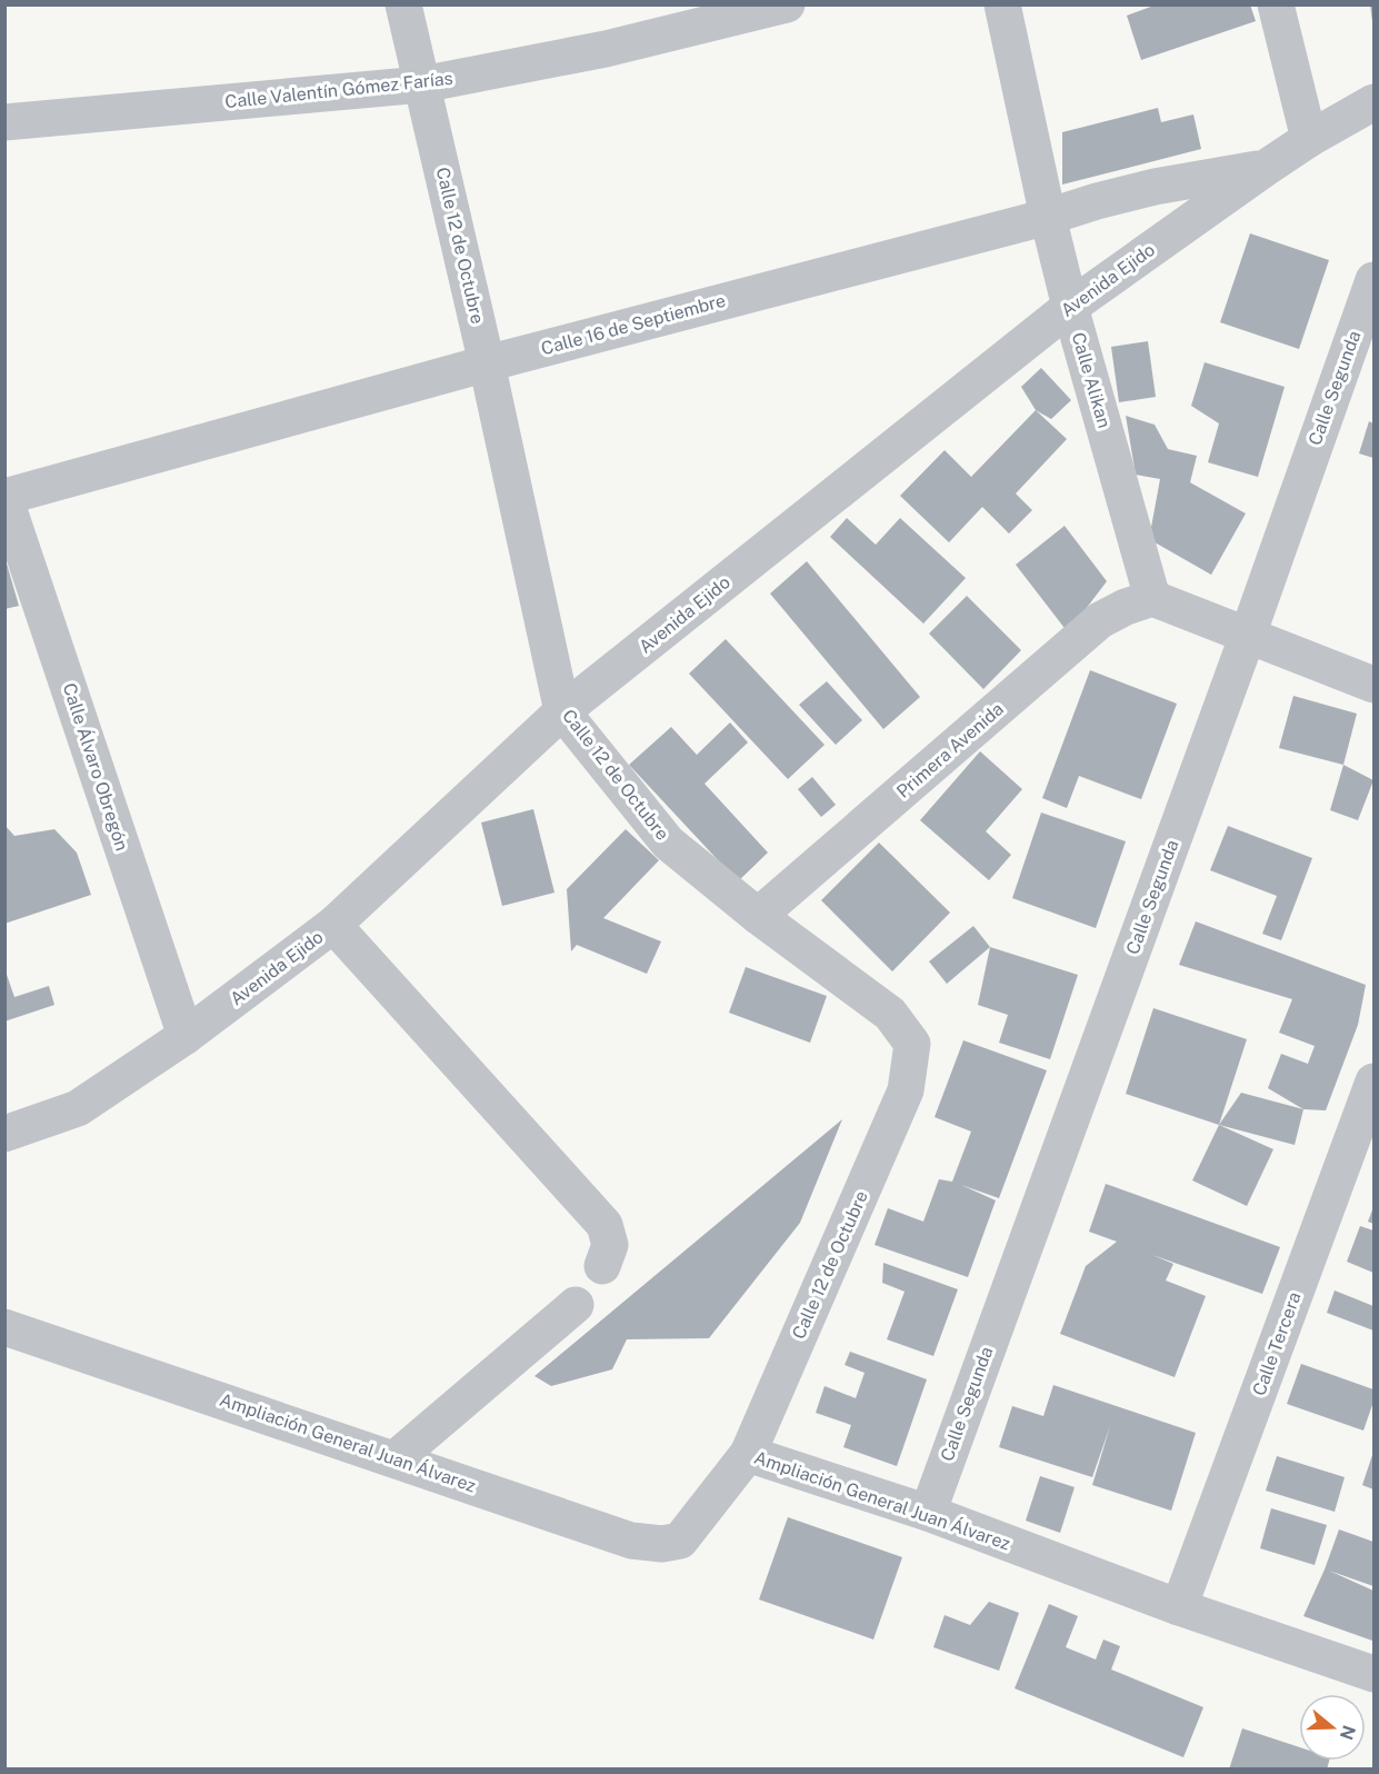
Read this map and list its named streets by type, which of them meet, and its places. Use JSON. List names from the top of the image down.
{
  "streets": {
    "street": [
      "Calle Valentín Gómez Farías",
      "Calle 12 de Octubre",
      "Avenida Ejido",
      "Calle 16 de Septiembre",
      "Calle Alikan",
      "Calle Segunda",
      "Primera Avenida",
      "Calle Álvaro Obregón",
      "Calle Tercera",
      "Ampliación General Juan Álvarez"
    ]
  },
  "crossings": [
    ["Calle Valentín Gómez Farías", "Calle 12 de Octubre"],
    ["Calle 12 de Octubre", "Avenida Ejido"],
    ["Calle 12 de Octubre", "Calle 16 de Septiembre"],
    ["Calle 12 de Octubre", "Primera Avenida"],
    ["Calle 12 de Octubre", "Ampliación General Juan Álvarez"],
    ["Avenida Ejido", "Calle 16 de Septiembre"],
    ["Avenida Ejido", "Calle Alikan"],
    ["Avenida Ejido", "Calle Álvaro Obregón"],
    ["Calle 16 de Septiembre", "Calle Alikan"],
    ["Calle 16 de Septiembre", "Calle Álvaro Obregón"],
    ["Calle Alikan", "Primera Avenida"],
    ["Calle Segunda", "Ampliación General Juan Álvarez"],
    ["Calle Tercera", "Ampliación General Juan Álvarez"]
  ],
  "north": "right"
}
